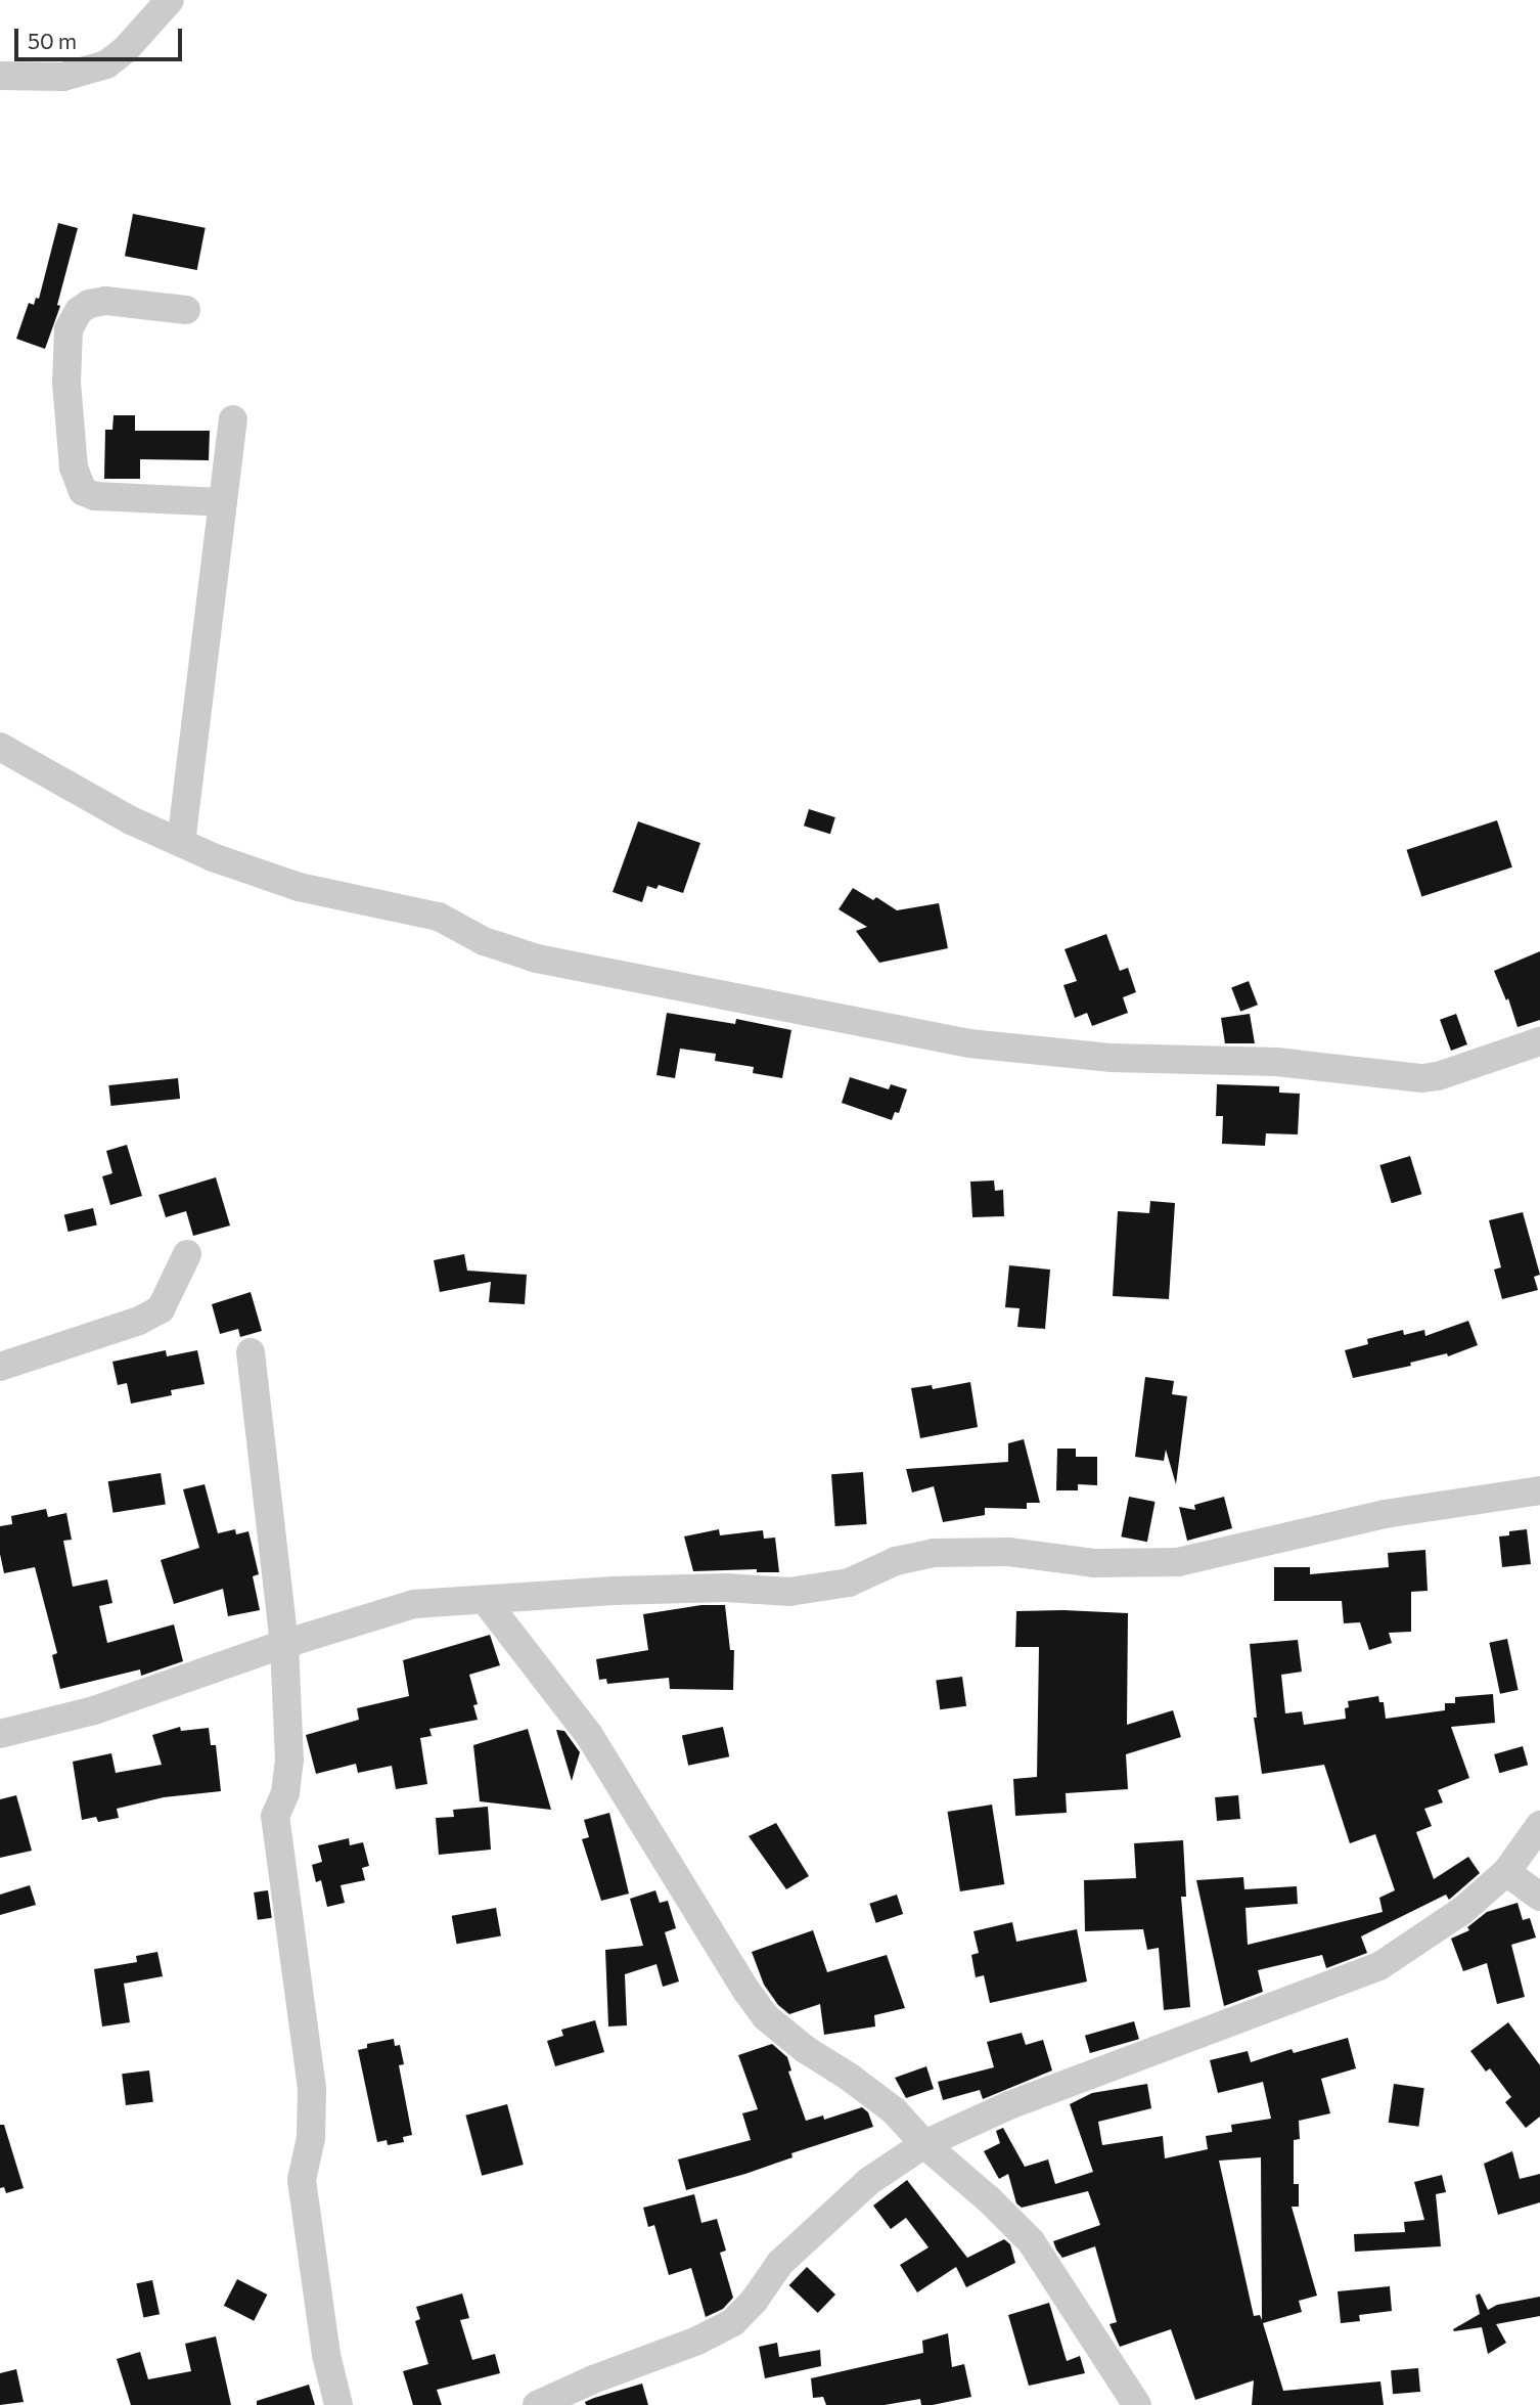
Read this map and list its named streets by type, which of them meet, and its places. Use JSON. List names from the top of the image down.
{
  "scale_bar": "50 m"
}
